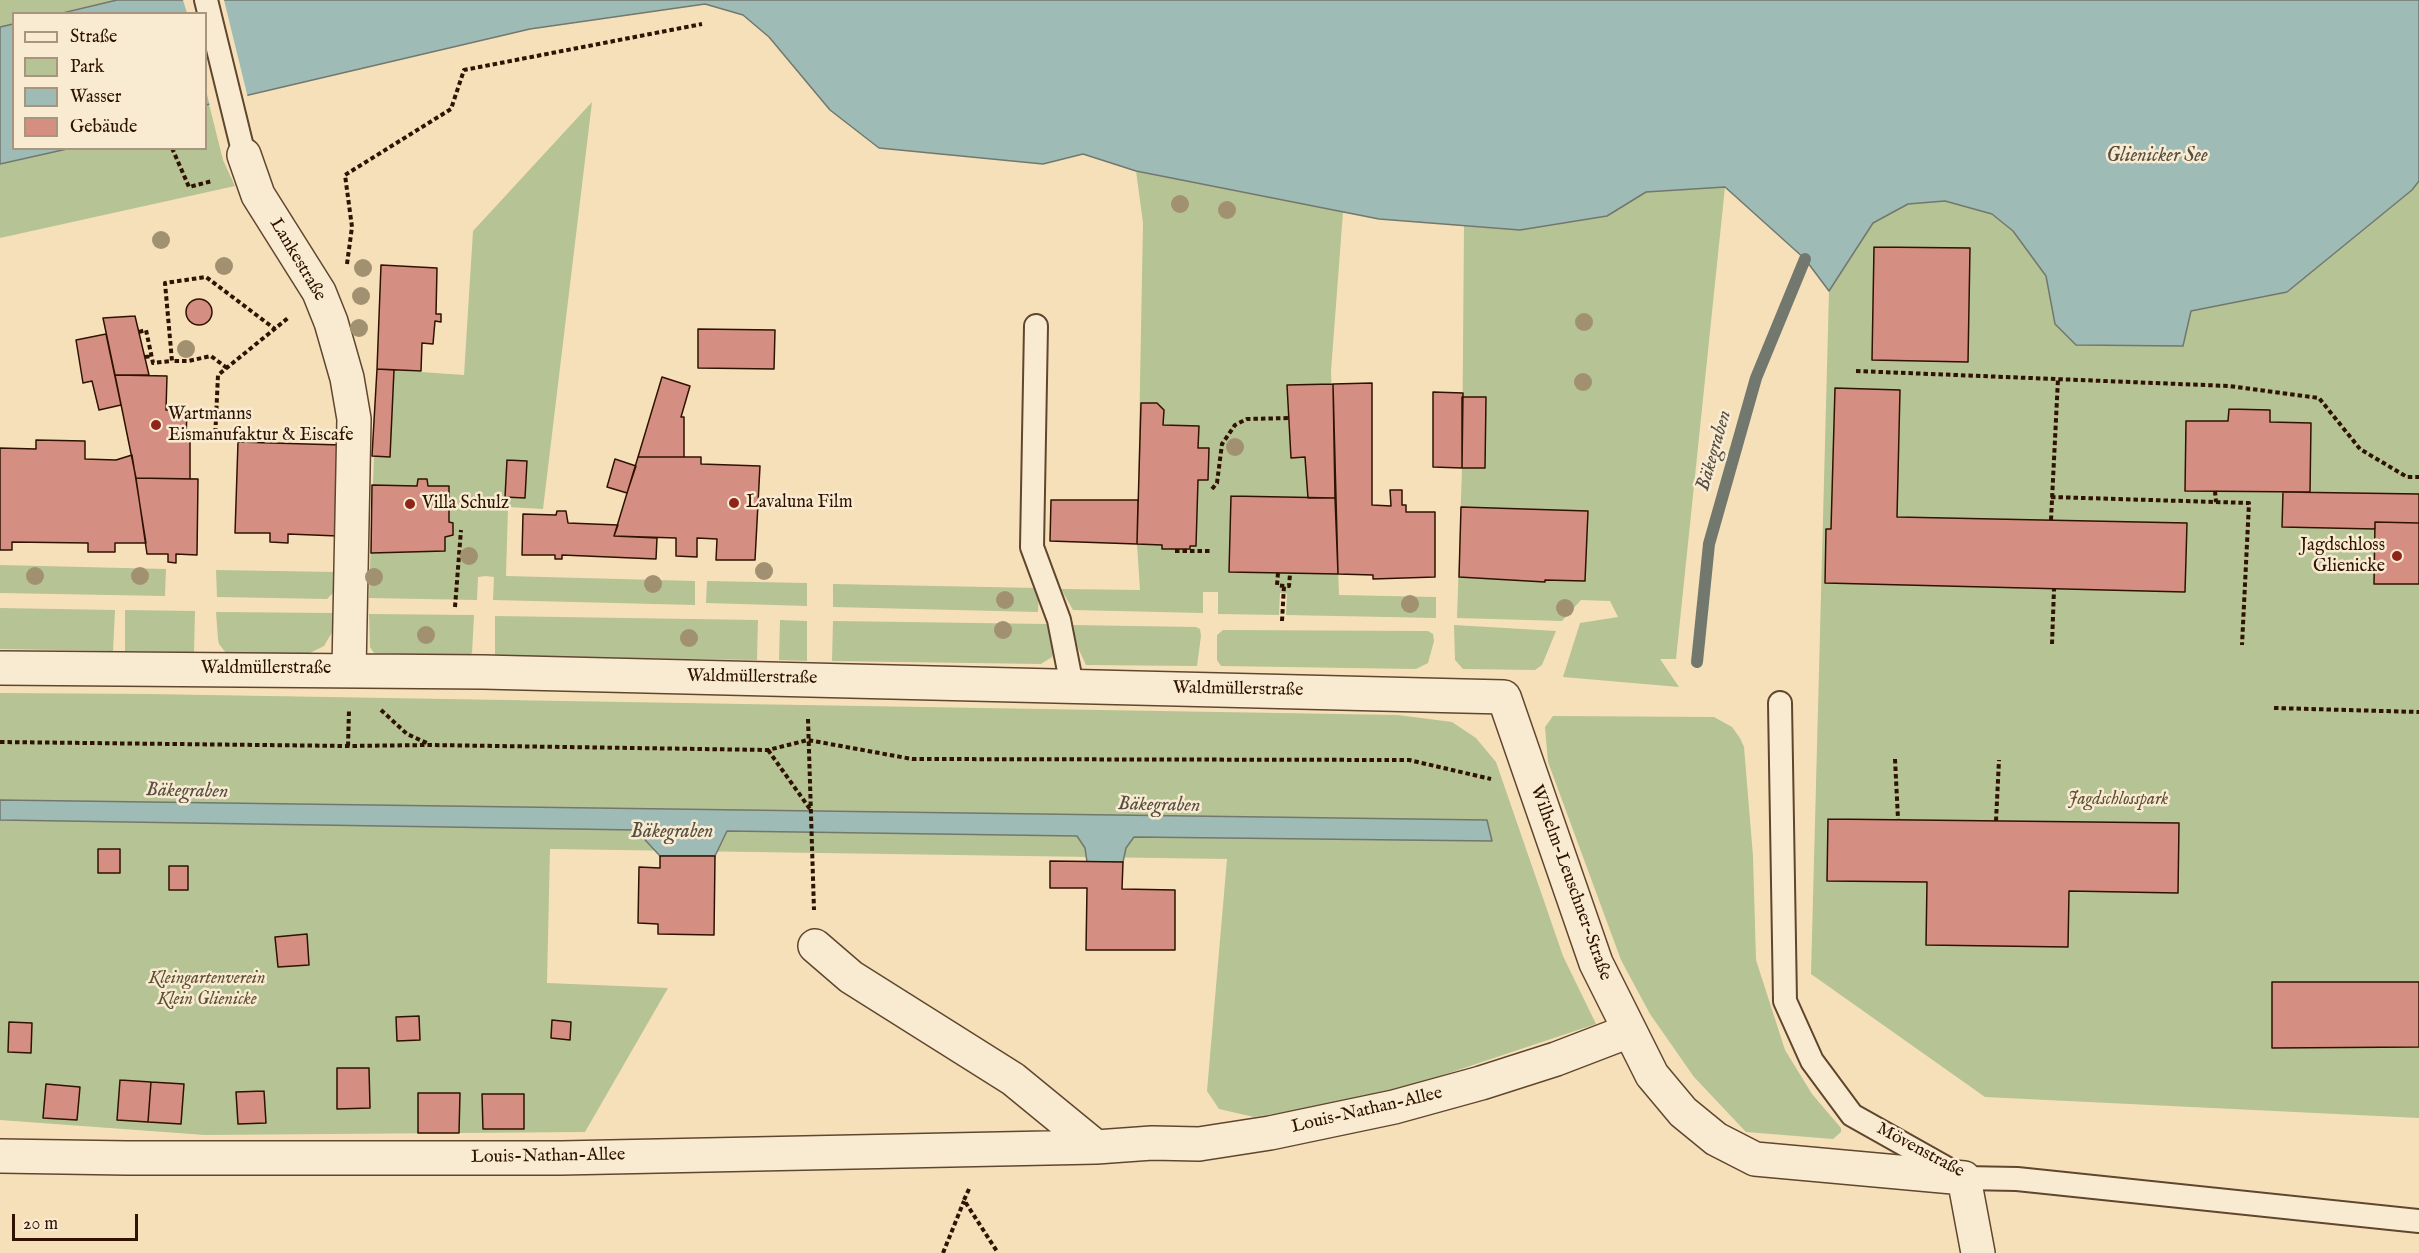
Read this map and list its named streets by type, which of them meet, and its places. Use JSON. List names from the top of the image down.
{
  "streets": {
    "street": [
      "Lankestraße",
      "Waldmüllerstraße",
      "Wilhelm-Leuschner-Straße",
      "Louis-Nathan-Allee"
    ],
    "lane": ["Mövenstraße"]
  },
  "crossings": [
    ["Lankestraße", "Waldmüllerstraße"],
    ["Waldmüllerstraße", "Wilhelm-Leuschner-Straße"],
    ["Wilhelm-Leuschner-Straße", "Louis-Nathan-Allee"],
    ["Wilhelm-Leuschner-Straße", "Mövenstraße"]
  ],
  "water": ["Glienicker See", "Bäkegraben"],
  "parks": ["Jagdschlosspark", "Kleingartenverein Klein Glienicke"],
  "places": [
    "Wartmanns Eismanufaktur & Eiscafe",
    "Lavaluna Film",
    "Villa Schulz",
    "Jagdschloss Glienicke"
  ],
  "legend": [
    "Straße",
    "Park",
    "Wasser",
    "Gebäude"
  ],
  "scale_bar": "20 m"
}
